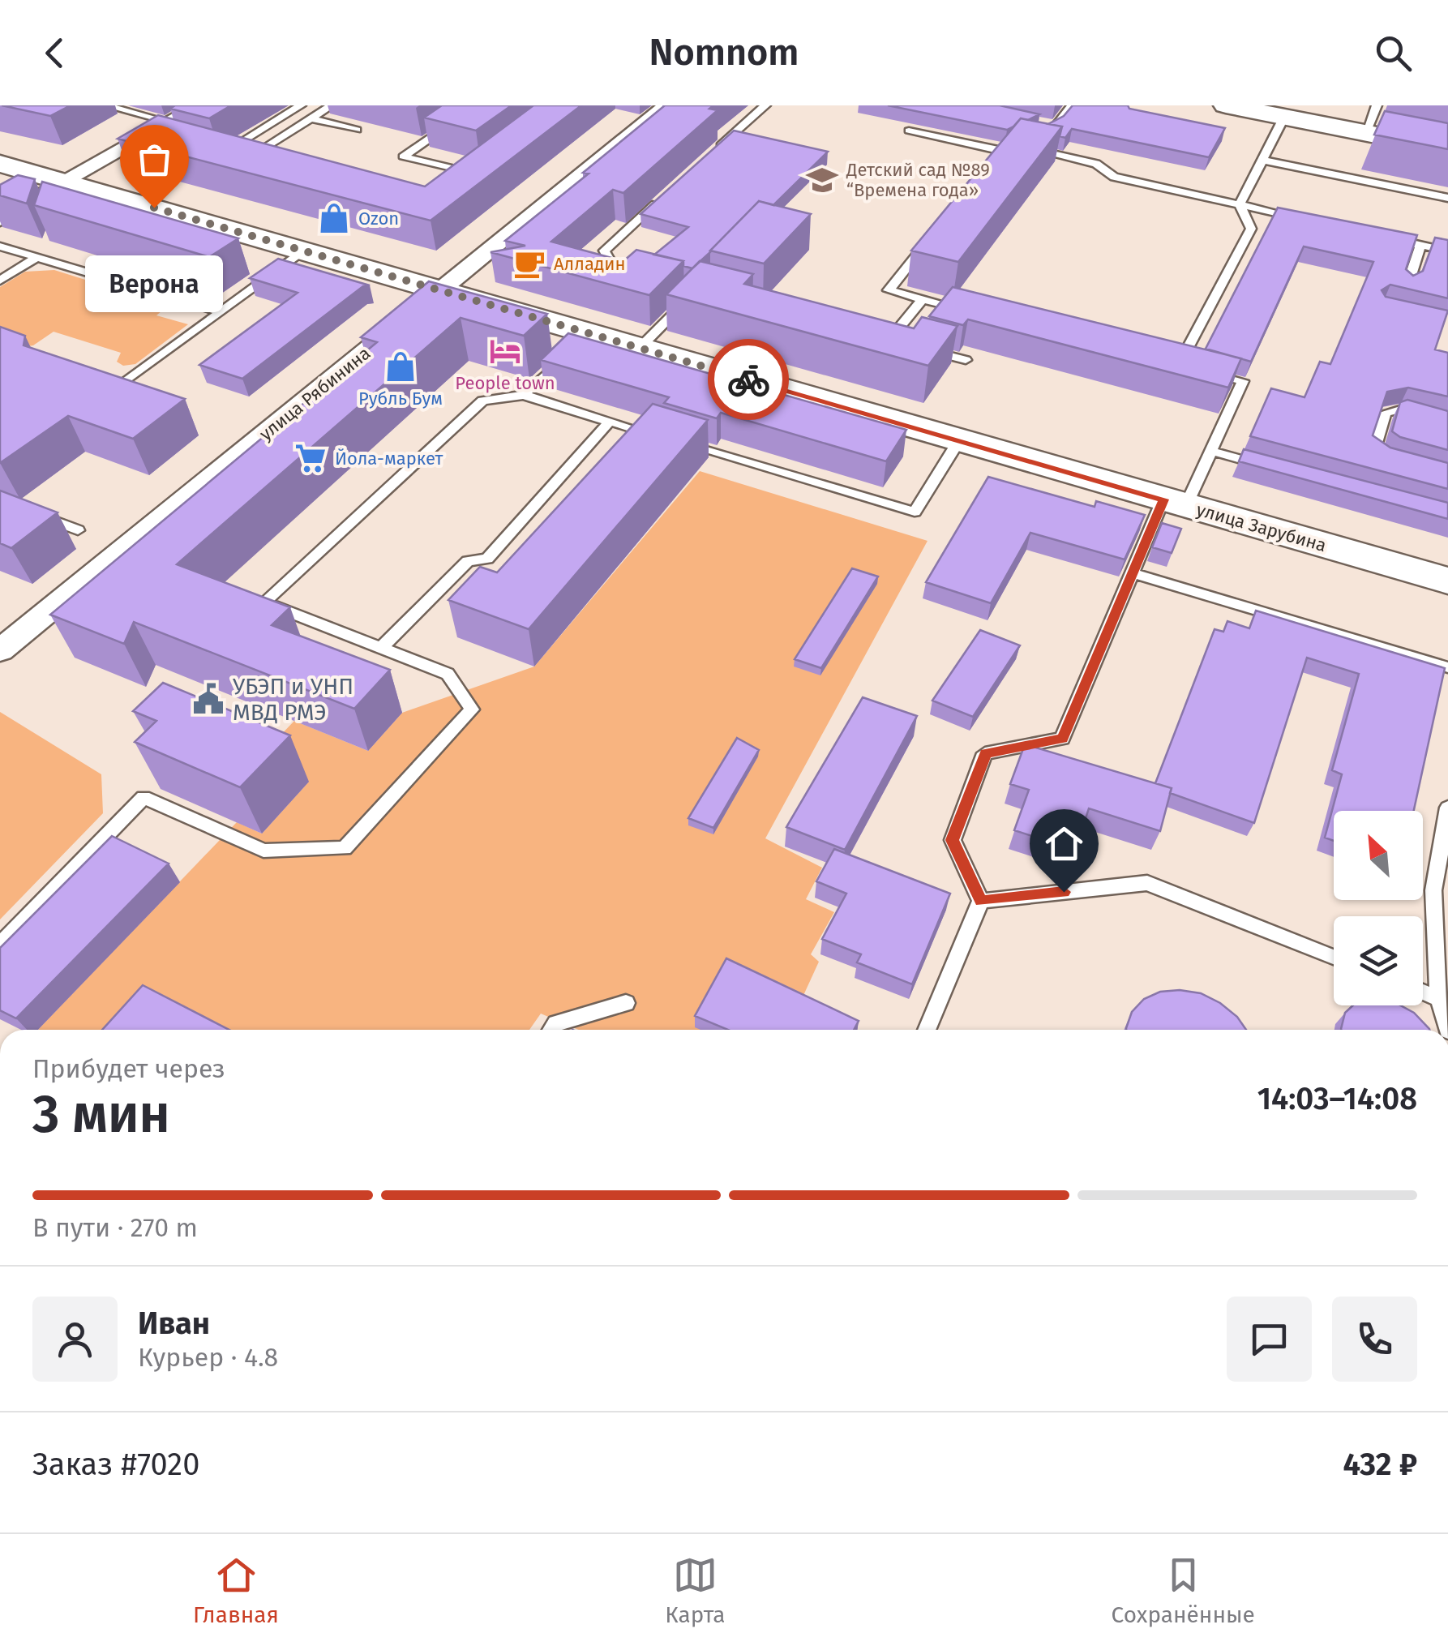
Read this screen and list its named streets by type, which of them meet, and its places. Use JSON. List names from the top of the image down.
{
  "streets": {
    "street": ["улица Рябинина", "улица Зарубина"]
  },
  "crossings": [
    ["улица Рябинина", "улица Зарубина"]
  ],
  "places": {
    "school or university": ["Детский сад №89 “Времена года»"],
    "other": ["Верона"],
    "shop": ["Ozon", "Рубль Бум"],
    "cafe": ["Алладин"],
    "hotel": ["People town"],
    "supermarket": ["Йола-маркет"],
    "public building": ["УБЭП и УНП МВД РМЭ"]
  },
  "north": "top left",
  "page": {
    "header": "Nomnom",
    "bubble": "Верона",
    "heading": ["3 мин", "Прибудет через", "14:03–14:08"],
    "panel": [
      "Иван",
      "Курьер · 4.8",
      "Заказ #7020",
      "432 ₽"
    ],
    "bar": "В пути · 270 m",
    "tabs": ["Главная", "Карта", "Сохранённые"]
  }
}
